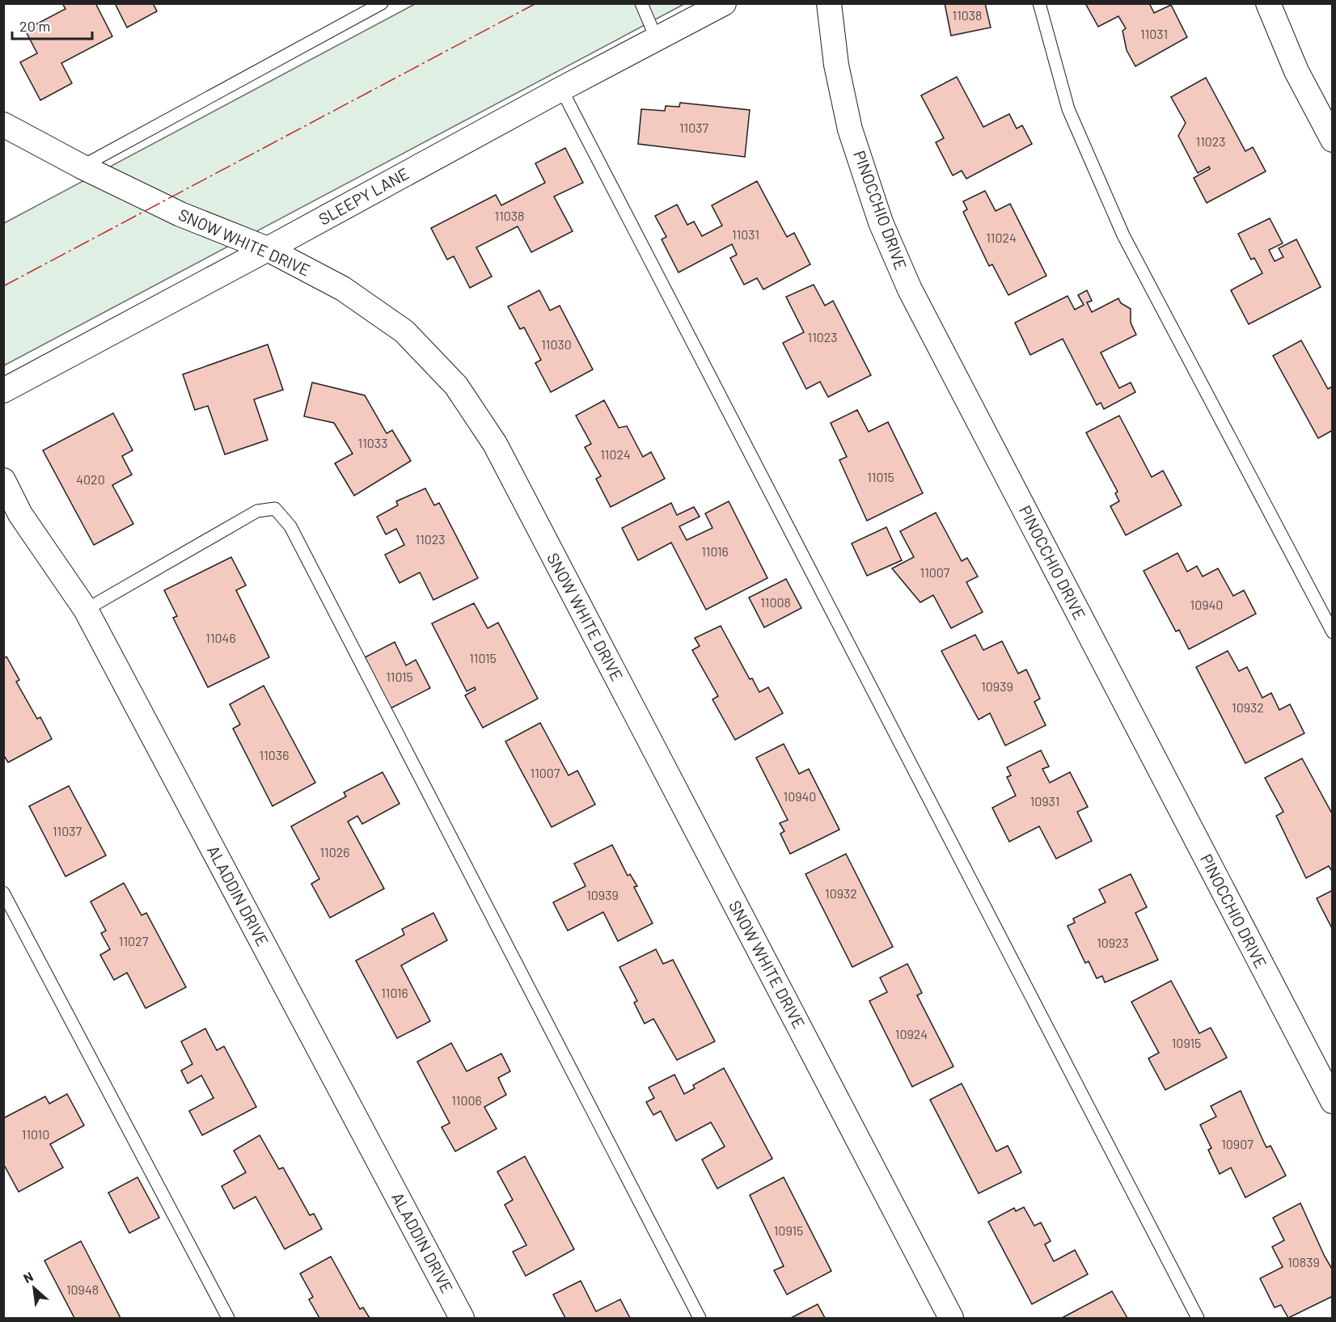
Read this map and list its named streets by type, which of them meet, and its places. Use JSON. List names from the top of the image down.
{
  "streets": {
    "street": [
      "SLEEPY LANE",
      "PINOCCHIO DRIVE",
      "SNOW WHITE DRIVE",
      "ALADDIN DRIVE"
    ]
  },
  "crossings": [
    ["SLEEPY LANE", "SNOW WHITE DRIVE"]
  ],
  "house_numbers": [
    "11038",
    "11031",
    "11037",
    "11023",
    "11038",
    "11031",
    "11024",
    "11023",
    "11030",
    "11033",
    "11024",
    "11015",
    "4020",
    "11023",
    "11016",
    "11007",
    "11008",
    "10940",
    "11046",
    "11015",
    "11015",
    "10939",
    "10932",
    "11036",
    "11007",
    "10940",
    "10931",
    "11037",
    "11026",
    "10932",
    "10939",
    "11027",
    "10923",
    "11016",
    "10924",
    "10915",
    "11006",
    "11010",
    "10907",
    "10915",
    "10839",
    "10948"
  ],
  "scale_bar": "20 m",
  "north": "top left"
}
